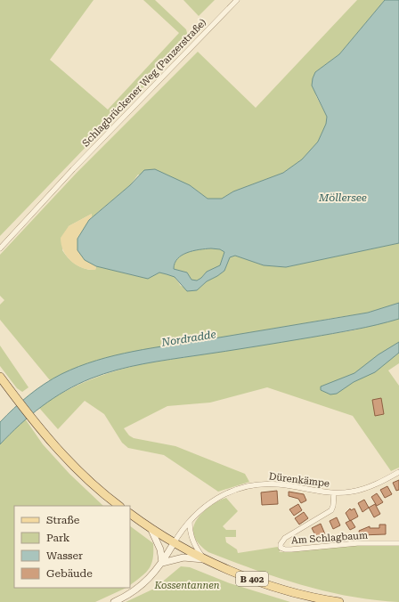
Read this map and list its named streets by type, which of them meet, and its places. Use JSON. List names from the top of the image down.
{
  "streets": {
    "main road": ["B 402"],
    "street": ["Schlagbrückener Weg (Panzerstraße)", "Dürenkämpe", "Am Schlagbaum"]
  },
  "crossings": [
    ["Dürenkämpe", "Am Schlagbaum"],
    ["Dürenkämpe", "B 402"]
  ],
  "water": ["Möllersee", "Nordradde"],
  "parks": ["Kossentannen"],
  "legend": [
    "Straße",
    "Park",
    "Wasser",
    "Gebäude"
  ]
}
